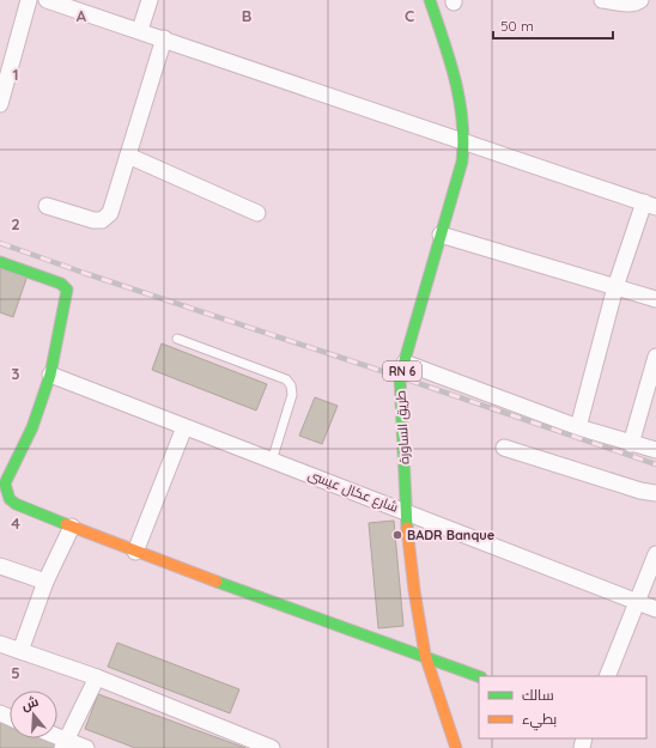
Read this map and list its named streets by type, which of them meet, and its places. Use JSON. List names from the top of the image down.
{
  "streets": {
    "street": ["RN 6", "طريق الساورة", "شارع عكال عيسى"]
  },
  "crossings": [
    ["طريق الساورة", "شارع عكال عيسى"]
  ],
  "places": ["BADR Banque"],
  "legend": ["سالك", "بطيء"],
  "scale_bar": "50 m",
  "north": "top",
  "grid": {
    "columns": ["A", "B", "C"],
    "rows": [
      "1",
      "2",
      "3",
      "4",
      "5"
    ]
  }
}
